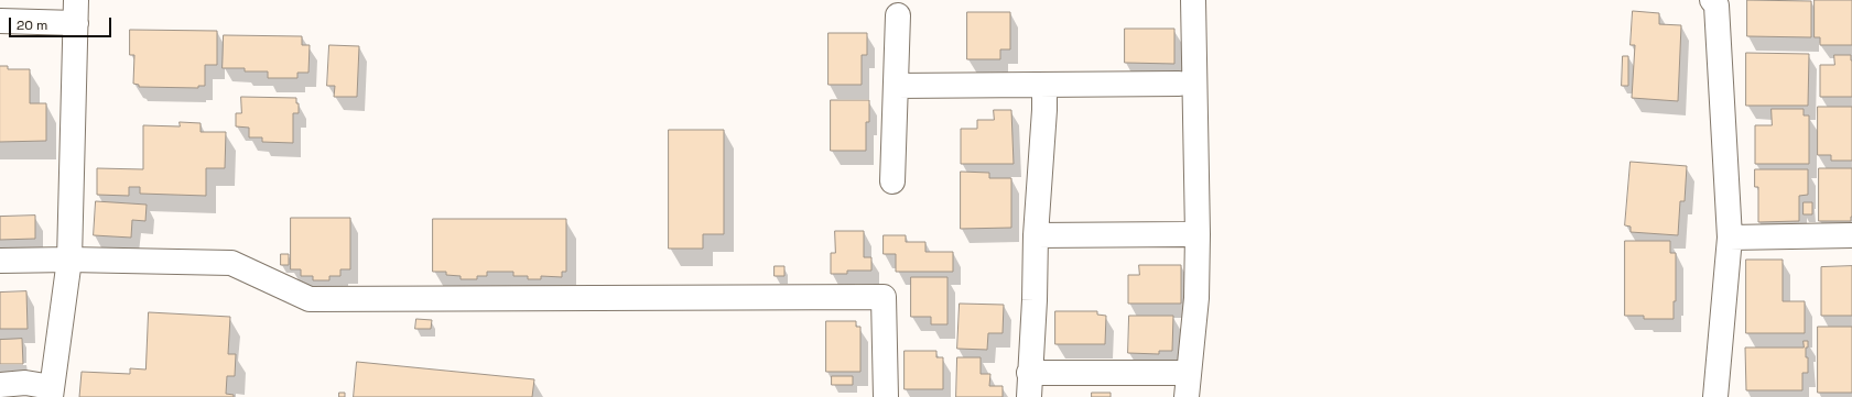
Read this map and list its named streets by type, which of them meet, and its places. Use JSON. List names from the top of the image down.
{
  "scale_bar": "20 m"
}
